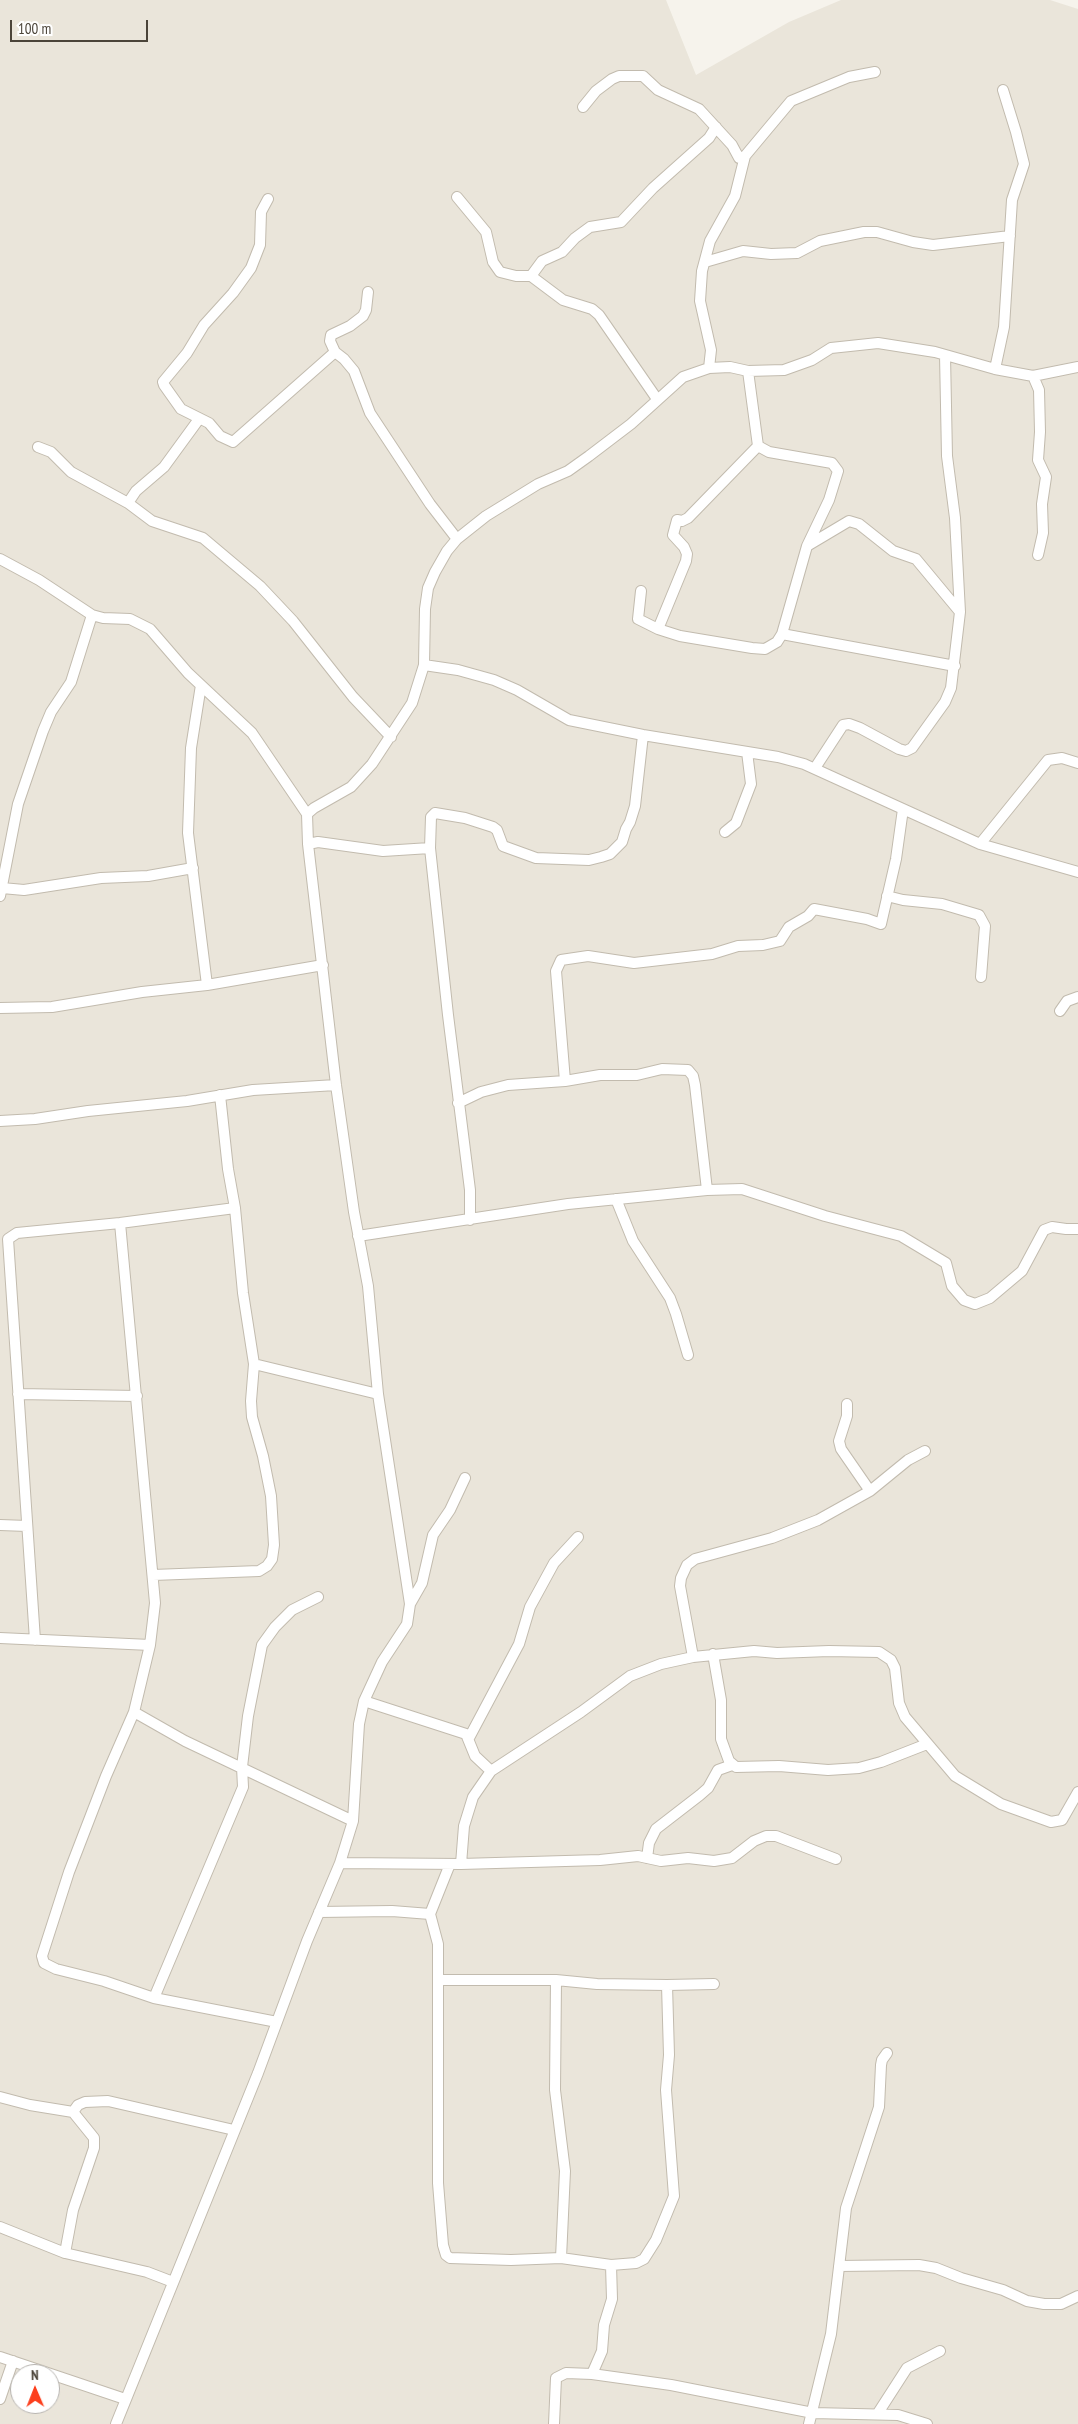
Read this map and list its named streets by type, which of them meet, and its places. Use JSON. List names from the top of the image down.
{
  "scale_bar": "100 m",
  "north": "top"
}
